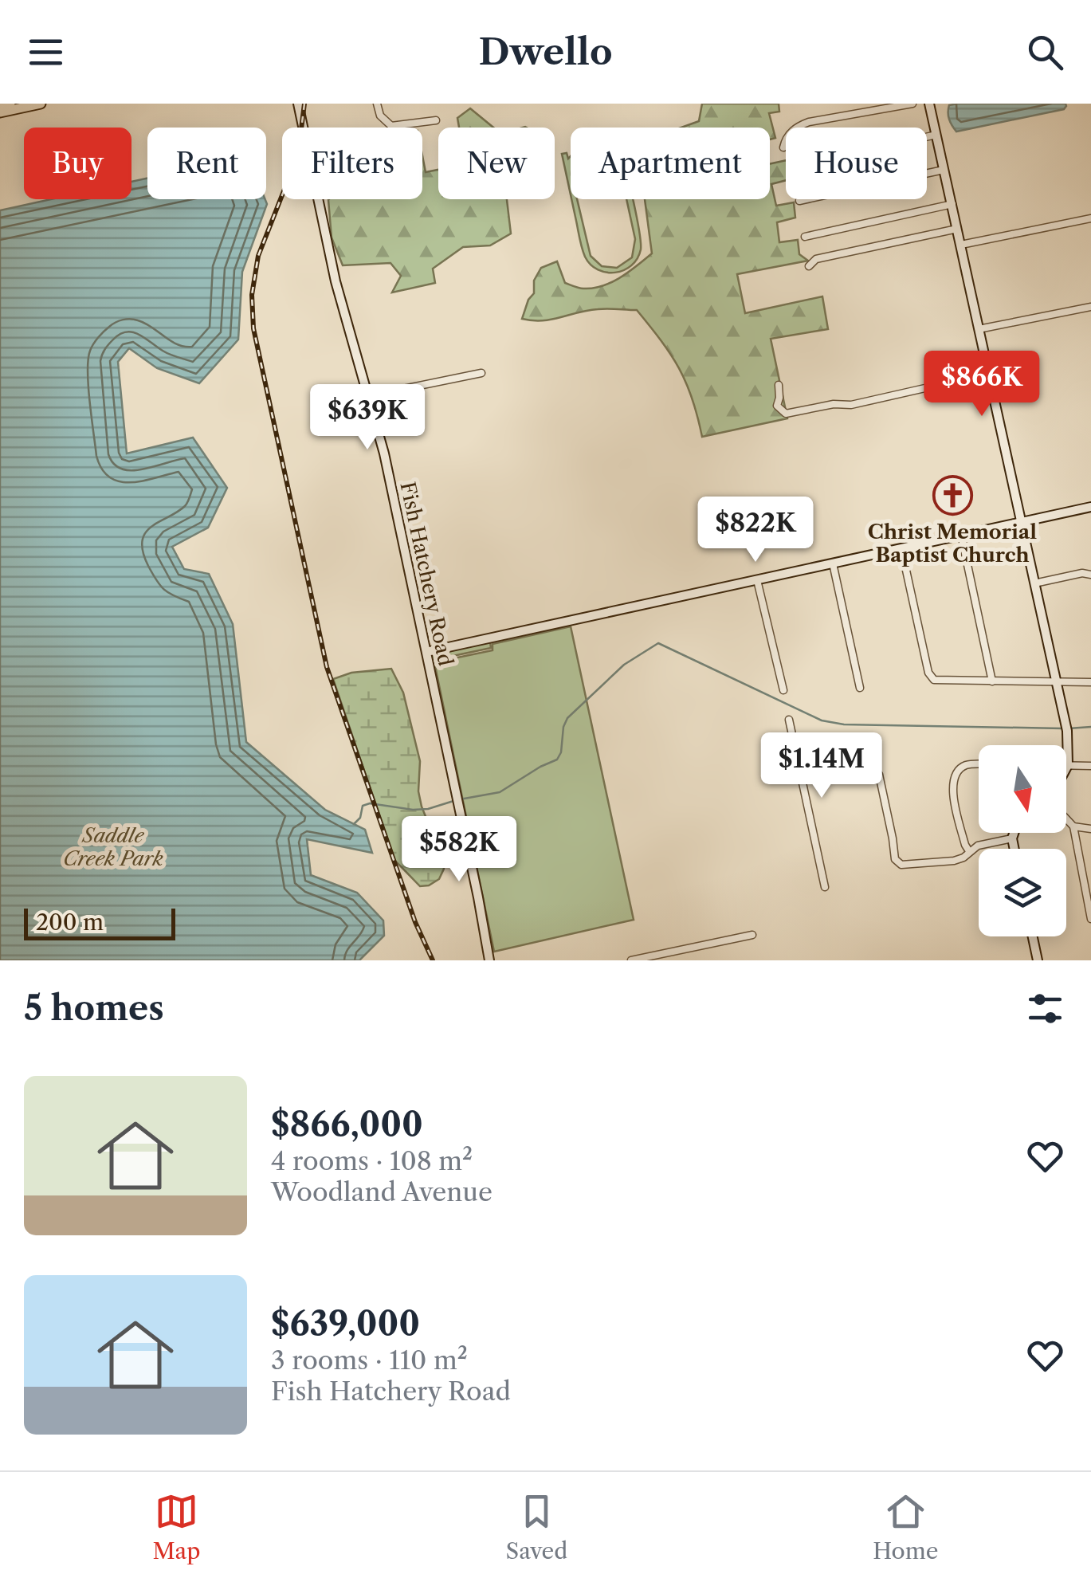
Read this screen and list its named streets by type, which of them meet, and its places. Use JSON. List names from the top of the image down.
{
  "streets": {
    "street": ["Fish Hatchery Road"]
  },
  "parks": ["Saddle Creek Park"],
  "places": {
    "church": ["Christ Memorial Baptist Church"]
  },
  "scale_bar": "200 m",
  "north": "bottom",
  "page": {
    "header": "Dwello",
    "chip": [
      "Buy",
      "Rent",
      "Filters",
      "New",
      "Apartment",
      "House"
    ],
    "price": [
      "$866K",
      "$639K",
      "$822K",
      "$1.14M",
      "$582K"
    ],
    "scale": "200 m",
    "heading": "5 homes",
    "list": [
      {
        "name": "$866,000",
        "note": "4 rooms · 108 m² · Woodland Avenue"
      },
      {
        "name": "$639,000",
        "note": "3 rooms · 110 m² · Fish Hatchery Road"
      }
    ],
    "tabs": ["Map", "Saved", "Home"]
  }
}
